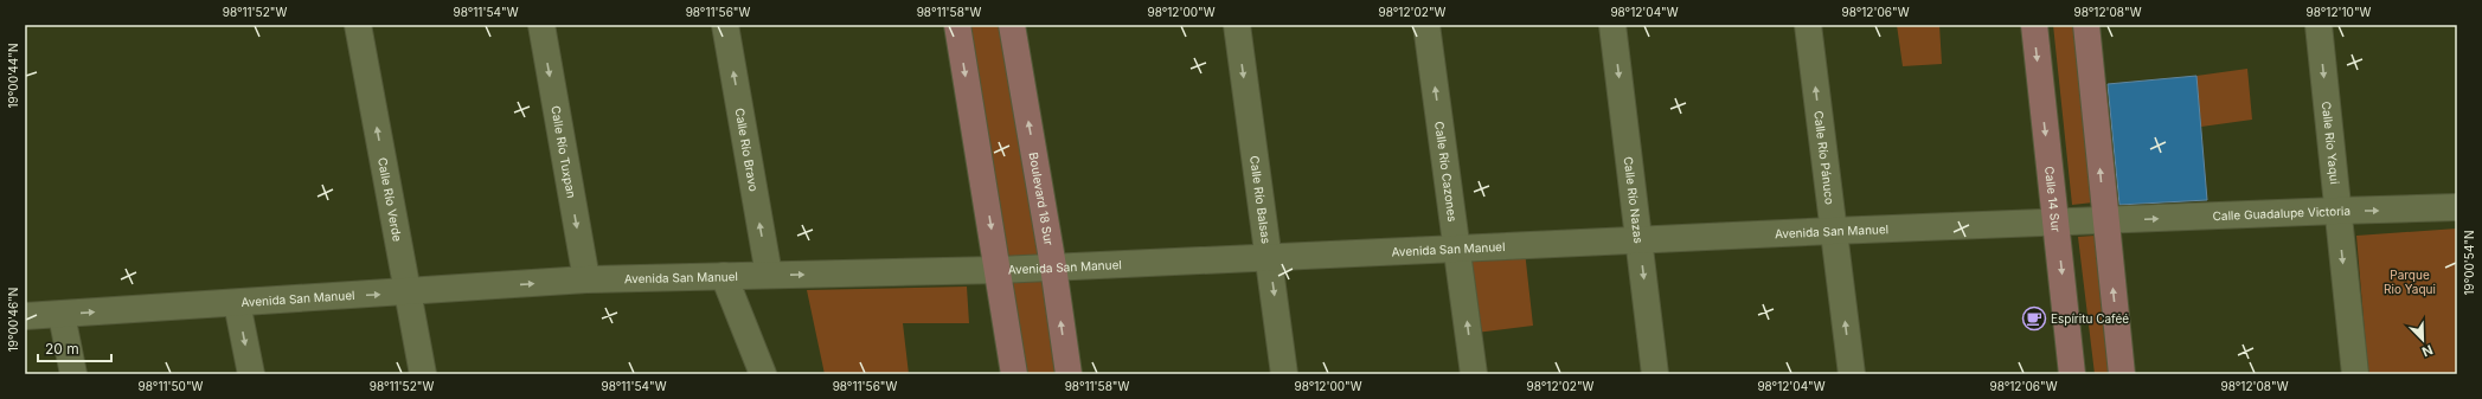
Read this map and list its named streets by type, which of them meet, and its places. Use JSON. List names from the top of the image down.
{
  "streets": {
    "main road": ["Boulevard 18 Sur", "Calle 14 Sur"],
    "street": [
      "Calle Río Yaqui",
      "Calle Río Bravo",
      "Calle Río Tuxpan",
      "Calle Río Pánuco",
      "Calle Río Cazones",
      "Calle Río Balsas",
      "Calle Río Verde",
      "Calle Río Nazas",
      "Calle Guadalupe Victoria",
      "Avenida San Manuel"
    ]
  },
  "crossings": [
    ["Calle Río Yaqui", "Calle Guadalupe Victoria"],
    ["Calle Río Bravo", "Avenida San Manuel"],
    ["Calle Río Tuxpan", "Avenida San Manuel"],
    ["Calle Río Pánuco", "Avenida San Manuel"],
    ["Calle Río Cazones", "Avenida San Manuel"],
    ["Boulevard 18 Sur", "Avenida San Manuel"],
    ["Calle Río Balsas", "Avenida San Manuel"],
    ["Calle 14 Sur", "Avenida San Manuel"],
    ["Calle Río Verde", "Avenida San Manuel"],
    ["Calle Río Nazas", "Avenida San Manuel"],
    ["Calle Guadalupe Victoria", "Avenida San Manuel"]
  ],
  "one_way": [
    "Calle Río Yaqui",
    "Calle Río Bravo",
    "Calle Río Tuxpan",
    "Calle Río Pánuco",
    "Calle Río Cazones",
    "Calle Río Balsas",
    "Calle Río Verde",
    "Calle Río Nazas",
    "Calle Guadalupe Victoria",
    "Avenida San Manuel"
  ],
  "parks": ["Parque Rio Yaqui"],
  "places": {
    "cafe": ["Espíritu Caféé"]
  },
  "scale_bar": "20 m",
  "north": "bottom right",
  "coordinates": [
    "98°11'52\"W",
    "98°11'54\"W",
    "98°11'56\"W",
    "98°11'58\"W",
    "98°12'00\"W",
    "98°12'02\"W",
    "98°12'04\"W",
    "98°12'06\"W",
    "98°12'08\"W",
    "98°12'10\"W",
    "19°00'44\"N",
    "19°00'54\"N",
    "19°00'46\"N",
    "98°11'50\"W"
  ]
}
